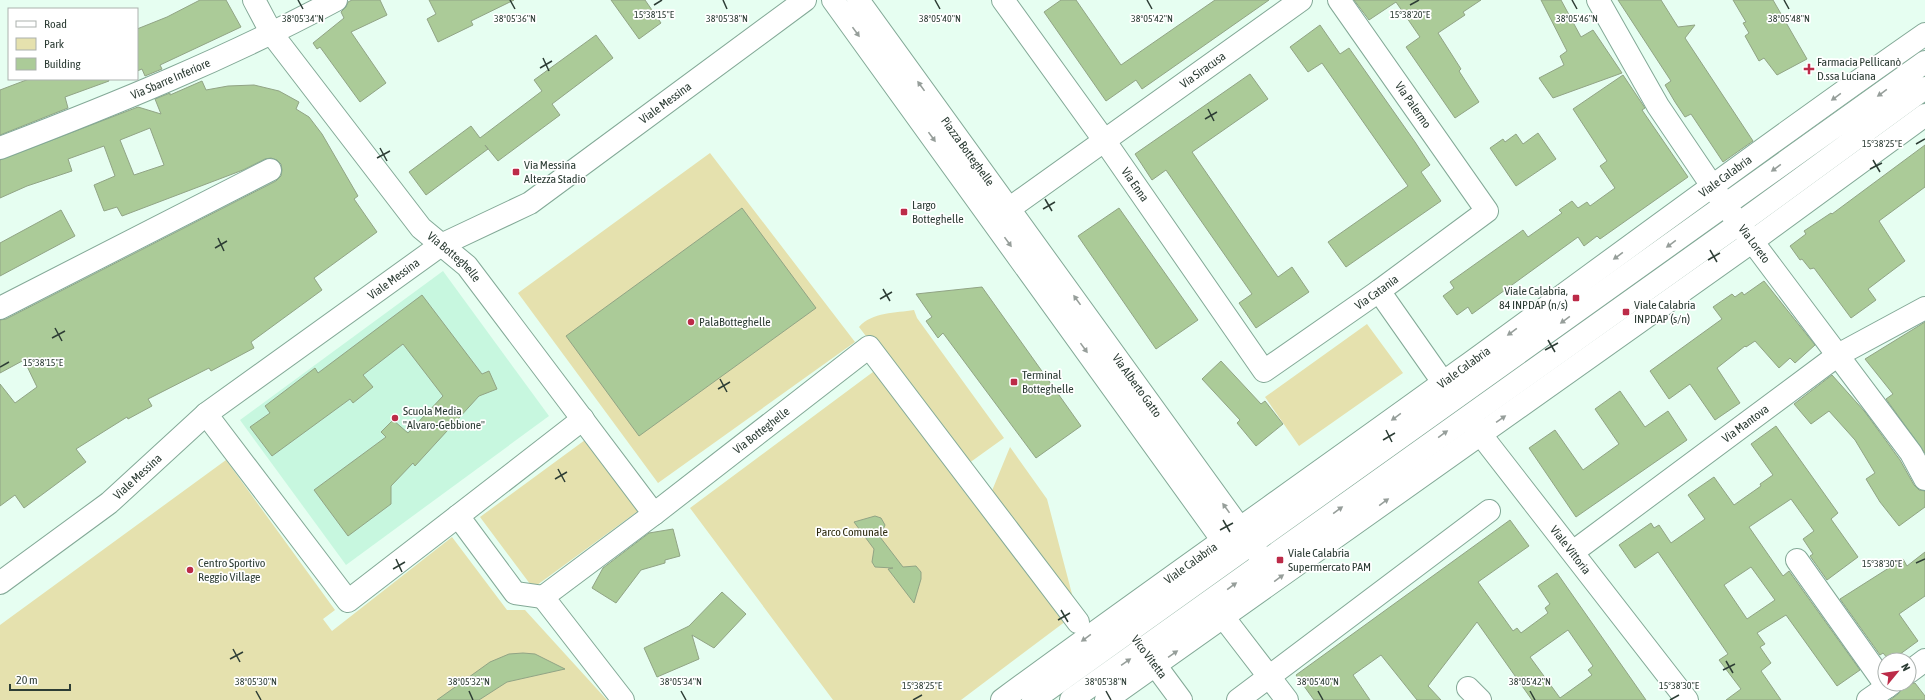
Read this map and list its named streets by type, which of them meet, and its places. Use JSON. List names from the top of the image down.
{
  "streets": {
    "street": [
      "Via Siracusa",
      "Via Sbarre Inferiore",
      "Viale Messina",
      "Via Palermo",
      "Piazza Botteghelle",
      "Viale Calabria",
      "Via Enna",
      "Via Loreto",
      "Via Botteghelle",
      "Via Catania",
      "Via Alberto Gatto",
      "Via Mantova",
      "Viale Vittoria",
      "Vico Vitetta"
    ]
  },
  "crossings": [
    ["Via Siracusa", "Via Enna"],
    ["Via Sbarre Inferiore", "Via Botteghelle"],
    ["Viale Messina", "Via Botteghelle"],
    ["Via Palermo", "Via Catania"],
    ["Piazza Botteghelle", "Via Alberto Gatto"],
    ["Viale Calabria", "Via Loreto"],
    ["Viale Calabria", "Via Alberto Gatto"],
    ["Viale Calabria", "Viale Vittoria"],
    ["Viale Calabria", "Vico Vitetta"],
    ["Via Enna", "Via Catania"],
    ["Via Loreto", "Via Mantova"],
    ["Via Catania", "Viale Vittoria"],
    ["Via Mantova", "Viale Vittoria"]
  ],
  "parks": ["Parco Comunale"],
  "places": {
    "health": ["Farmacia Pellicanò D.ssa Luciana"],
    "transit": [
      "Via Messina Altezza Stadio",
      "Largo Botteghelle",
      "Viale Calabria, 84 INPDAP (n/s)",
      "Viale Calabria INPDAP (s/n)",
      "Terminal Botteghelle",
      "Viale Calabria Supermercato PAM"
    ],
    "other": ["PalaBotteghelle", "Scuola Media \"Alvaro-Gebbione\"", "Centro Sportivo Reggio Village"]
  },
  "legend": ["Road", "Park", "Building"],
  "scale_bar": "20 m",
  "north": "top right",
  "coordinates": [
    "15°38'15\"E",
    "15°38'20\"E",
    "38°05'34\"N",
    "38°05'36\"N",
    "38°05'38\"N",
    "38°05'40\"N",
    "38°05'42\"N",
    "38°05'46\"N",
    "38°05'48\"N",
    "15°38'25\"E",
    "15°38'30\"E",
    "38°05'30\"N",
    "38°05'32\"N"
  ]
}
